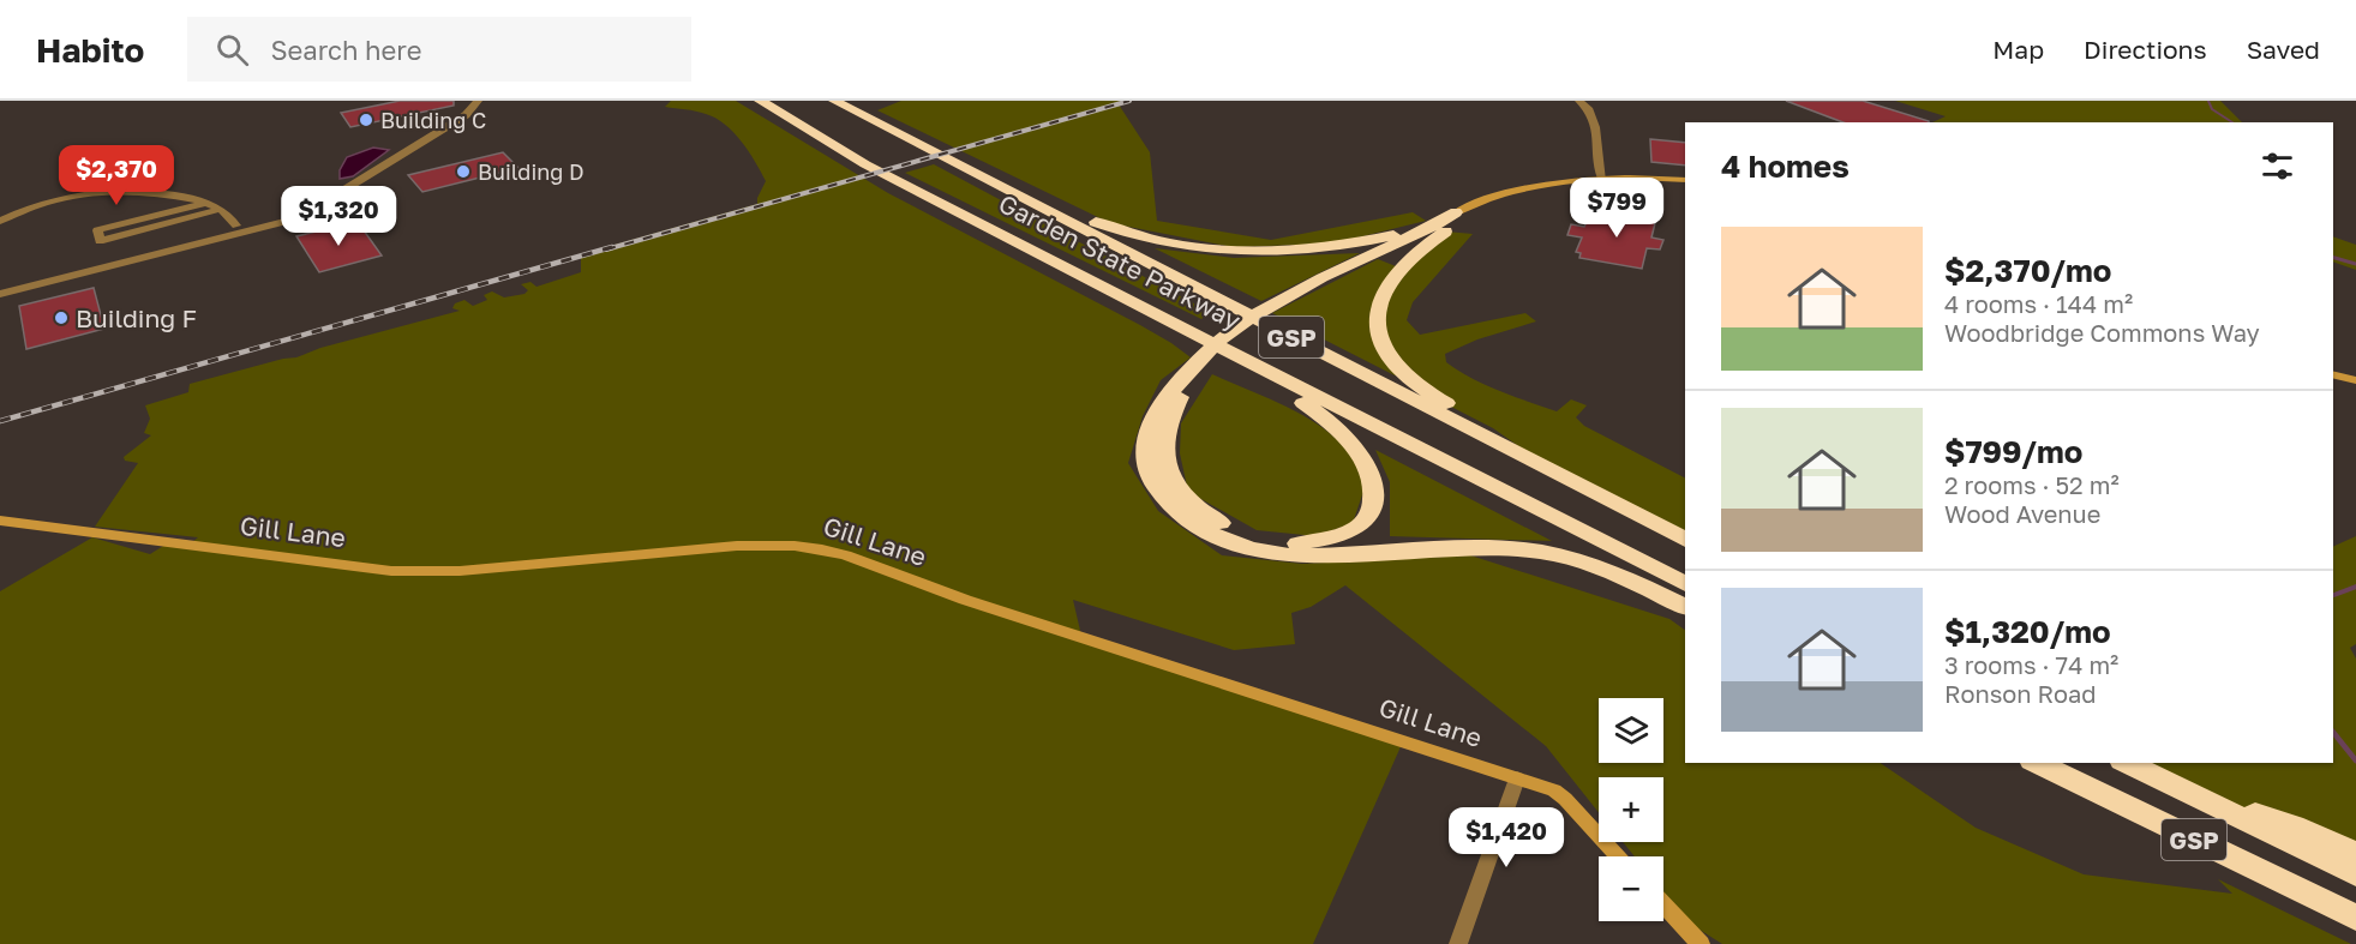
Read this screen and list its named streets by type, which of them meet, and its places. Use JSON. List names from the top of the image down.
{
  "streets": {
    "highway": ["Garden State Parkway", "GSP"],
    "street": ["Gill Lane"]
  },
  "places": ["Building C", "Building D", "Building F"],
  "page": {
    "header": "Habito",
    "search": "Search here",
    "nav": ["Map", "Directions", "Saved"],
    "heading": "4 homes",
    "price": [
      "$2,370",
      "$799",
      "$1,320",
      "$1,420"
    ],
    "list": [
      {
        "name": "$2,370/mo",
        "note": "4 rooms · 144 m² · Woodbridge Commons Way"
      },
      {
        "name": "$799/mo",
        "note": "2 rooms · 52 m² · Wood Avenue"
      },
      {
        "name": "$1,320/mo",
        "note": "3 rooms · 74 m² · Ronson Road"
      }
    ],
    "map_buttons": ["+", "−"]
  }
}
